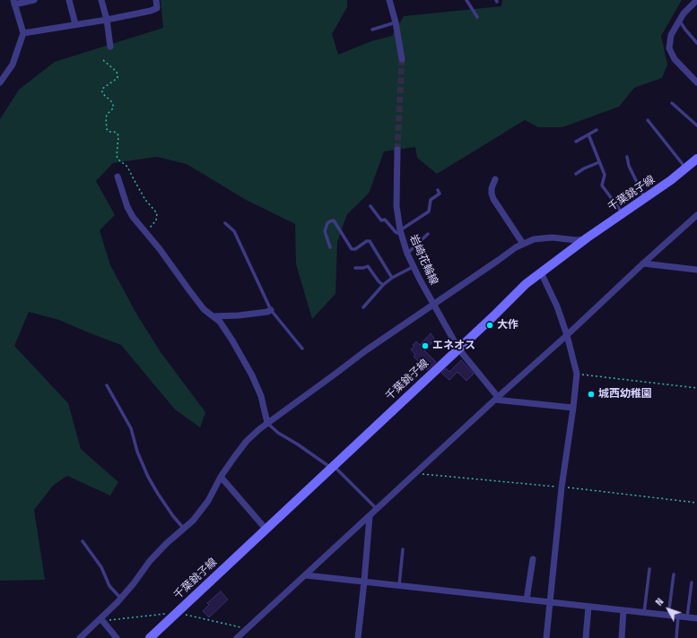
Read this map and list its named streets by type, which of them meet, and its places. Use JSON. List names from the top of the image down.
{
  "streets": {
    "street": ["千葉銚子線", "岩崎花輪線"]
  },
  "crossings": [
    ["千葉銚子線", "岩崎花輪線"]
  ],
  "places": ["大作", "エネオス", "城西幼稚園"],
  "north": "top left"
}
